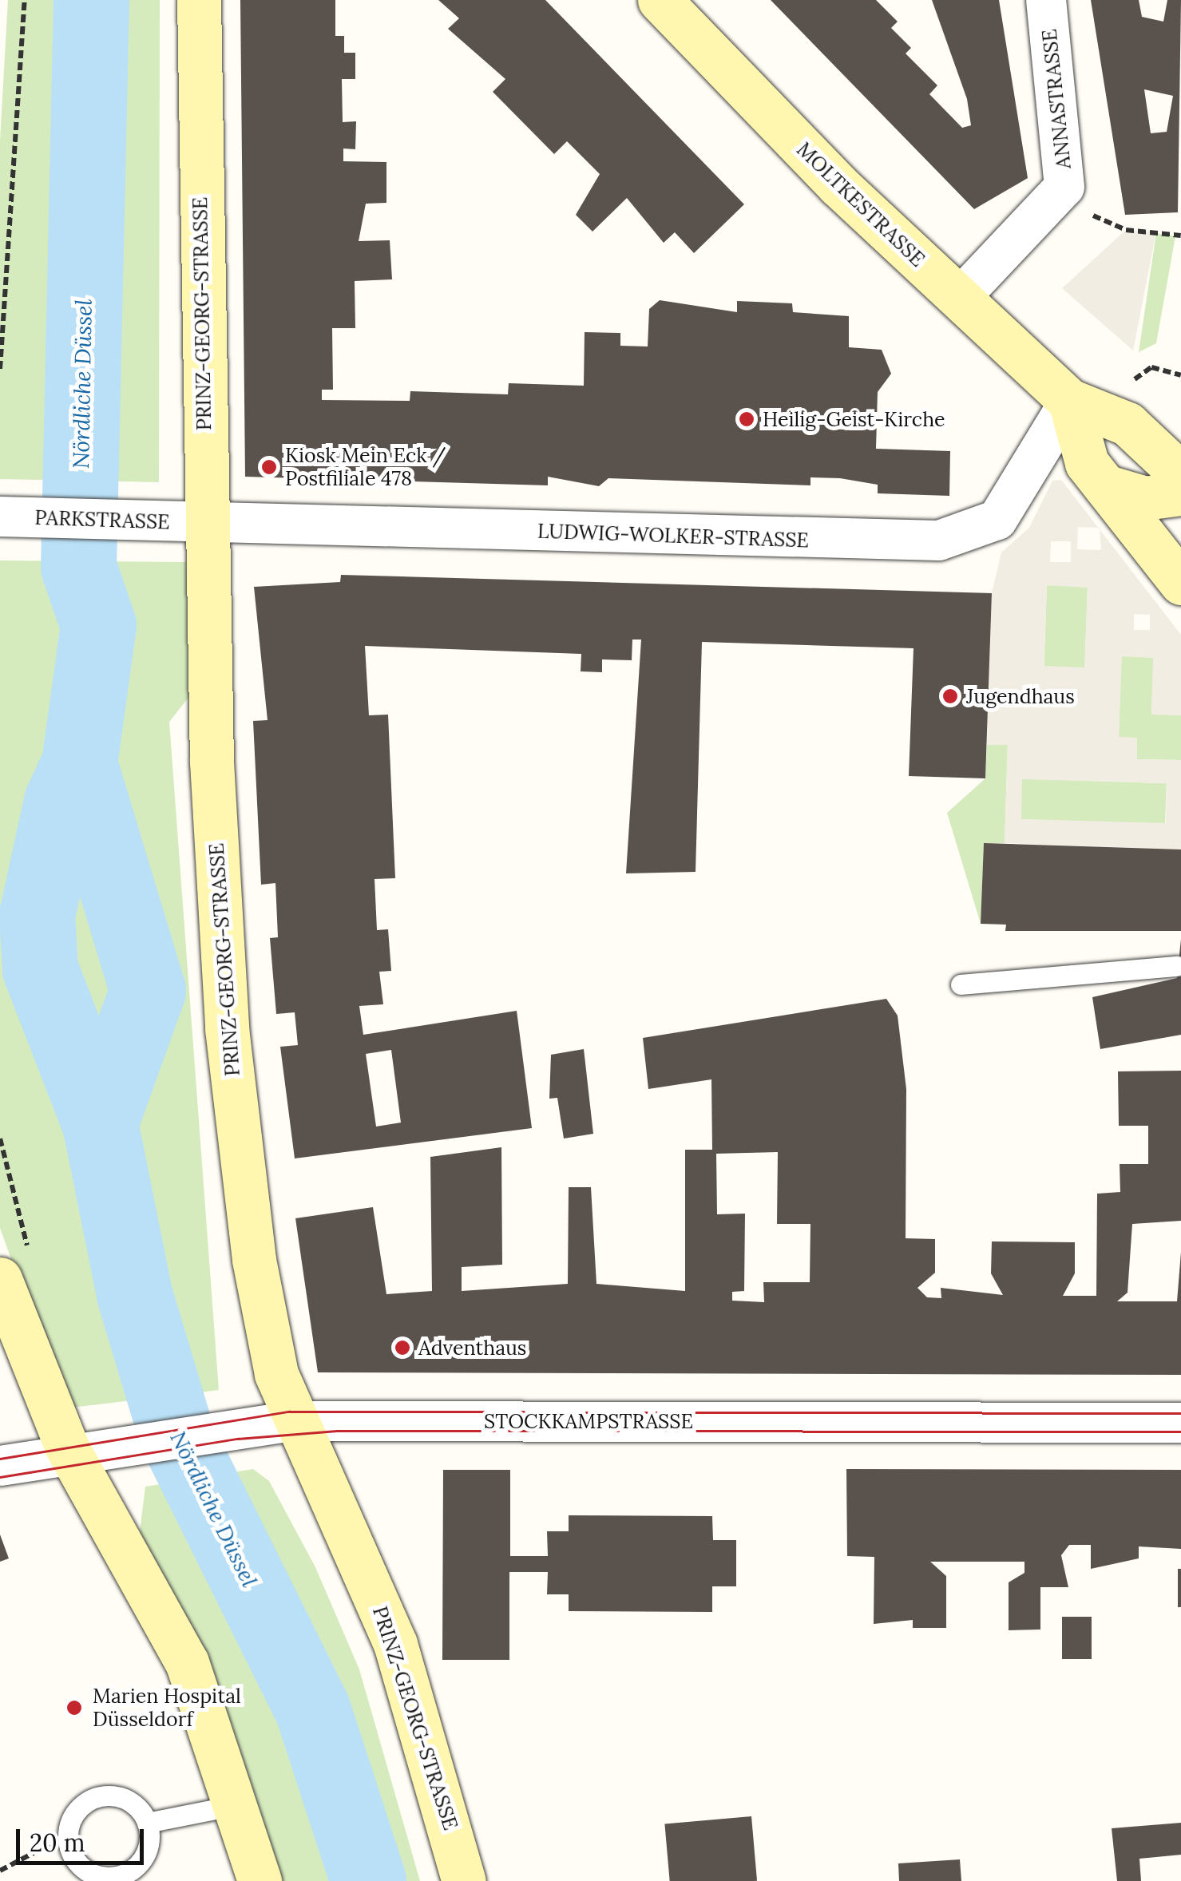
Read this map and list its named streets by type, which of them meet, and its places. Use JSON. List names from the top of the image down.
{
  "streets": {
    "main road": ["MOLTKESTRASSE", "PRINZ-GEORG-STRASSE"],
    "street": [
      "ANNASTRASSE",
      "PARKSTRASSE",
      "LUDWIG-WOLKER-STRASSE",
      "STOCKKAMPSTRASSE"
    ]
  },
  "crossings": [
    ["MOLTKESTRASSE", "LUDWIG-WOLKER-STRASSE"],
    ["PRINZ-GEORG-STRASSE", "PARKSTRASSE"],
    ["PRINZ-GEORG-STRASSE", "LUDWIG-WOLKER-STRASSE"],
    ["PRINZ-GEORG-STRASSE", "STOCKKAMPSTRASSE"],
    ["PARKSTRASSE", "LUDWIG-WOLKER-STRASSE"]
  ],
  "water": ["Nördliche Düssel"],
  "places": [
    "Heilig-Geist-Kirche",
    "Kiosk Mein Eck / Postfiliale 478",
    "Jugendhaus",
    "Adventhaus",
    "Marien Hospital Düsseldorf"
  ],
  "scale_bar": "20 m"
}
